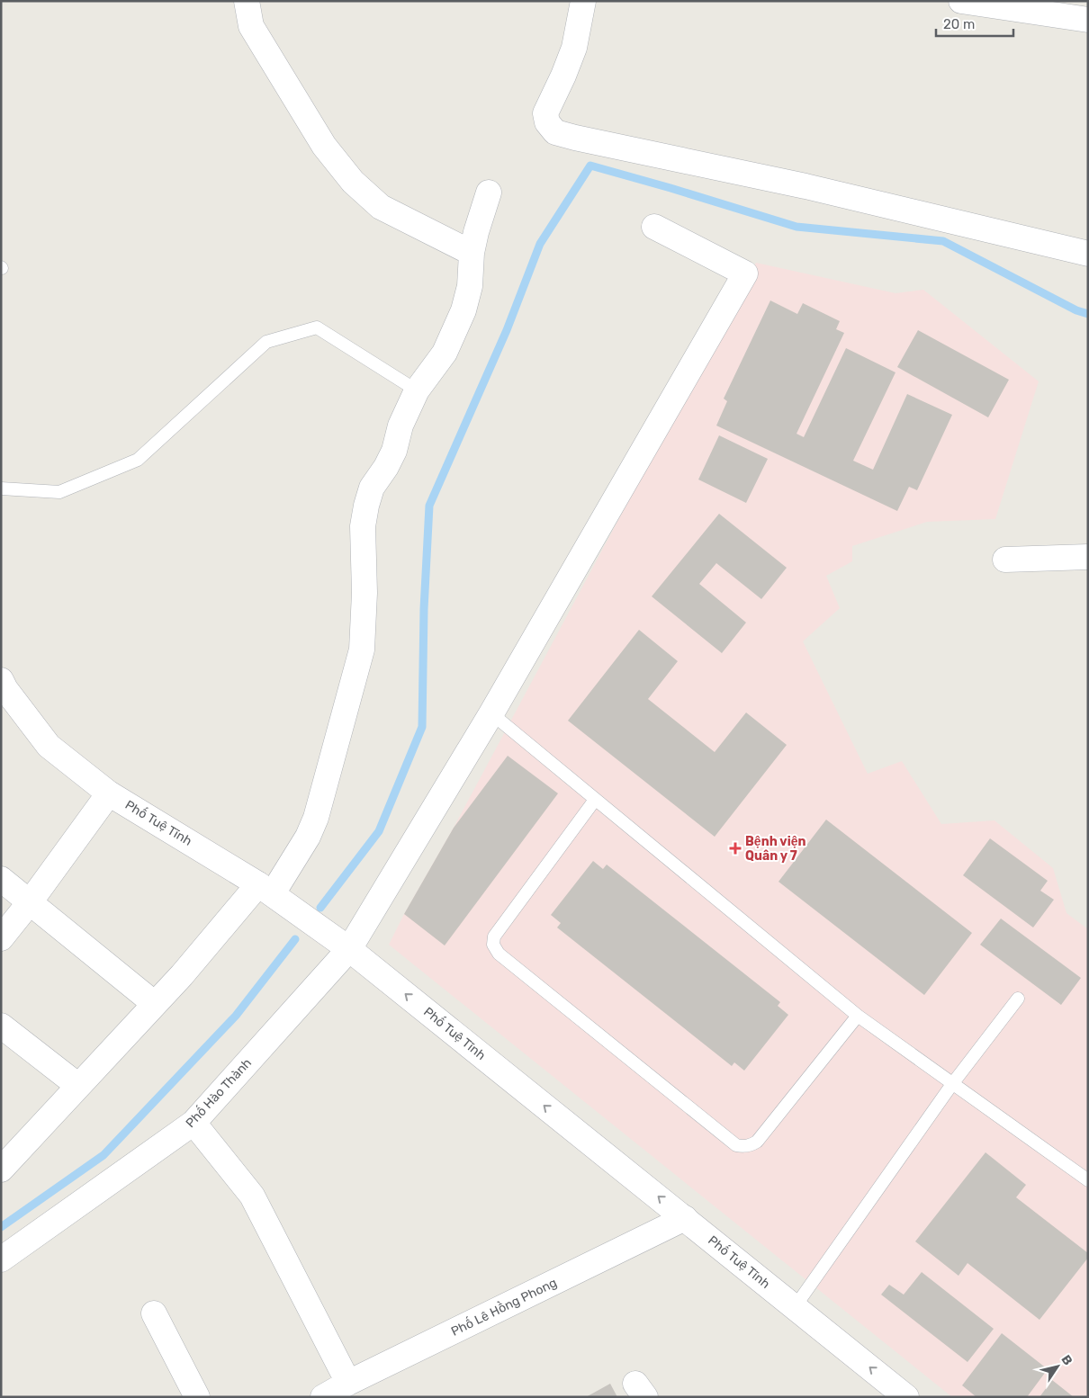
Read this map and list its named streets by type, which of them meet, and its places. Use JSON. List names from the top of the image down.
{
  "streets": {
    "street": ["Phố Tuệ Tĩnh", "Phố Hào Thành", "Phố Lê Hồng Phong"]
  },
  "crossings": [
    ["Phố Tuệ Tĩnh", "Phố Hào Thành"],
    ["Phố Tuệ Tĩnh", "Phố Lê Hồng Phong"]
  ],
  "one_way": ["Phố Tuệ Tĩnh"],
  "places": {
    "health": ["Bệnh viện Quân y 7"]
  },
  "scale_bar": "20 m",
  "north": "top right"
}
